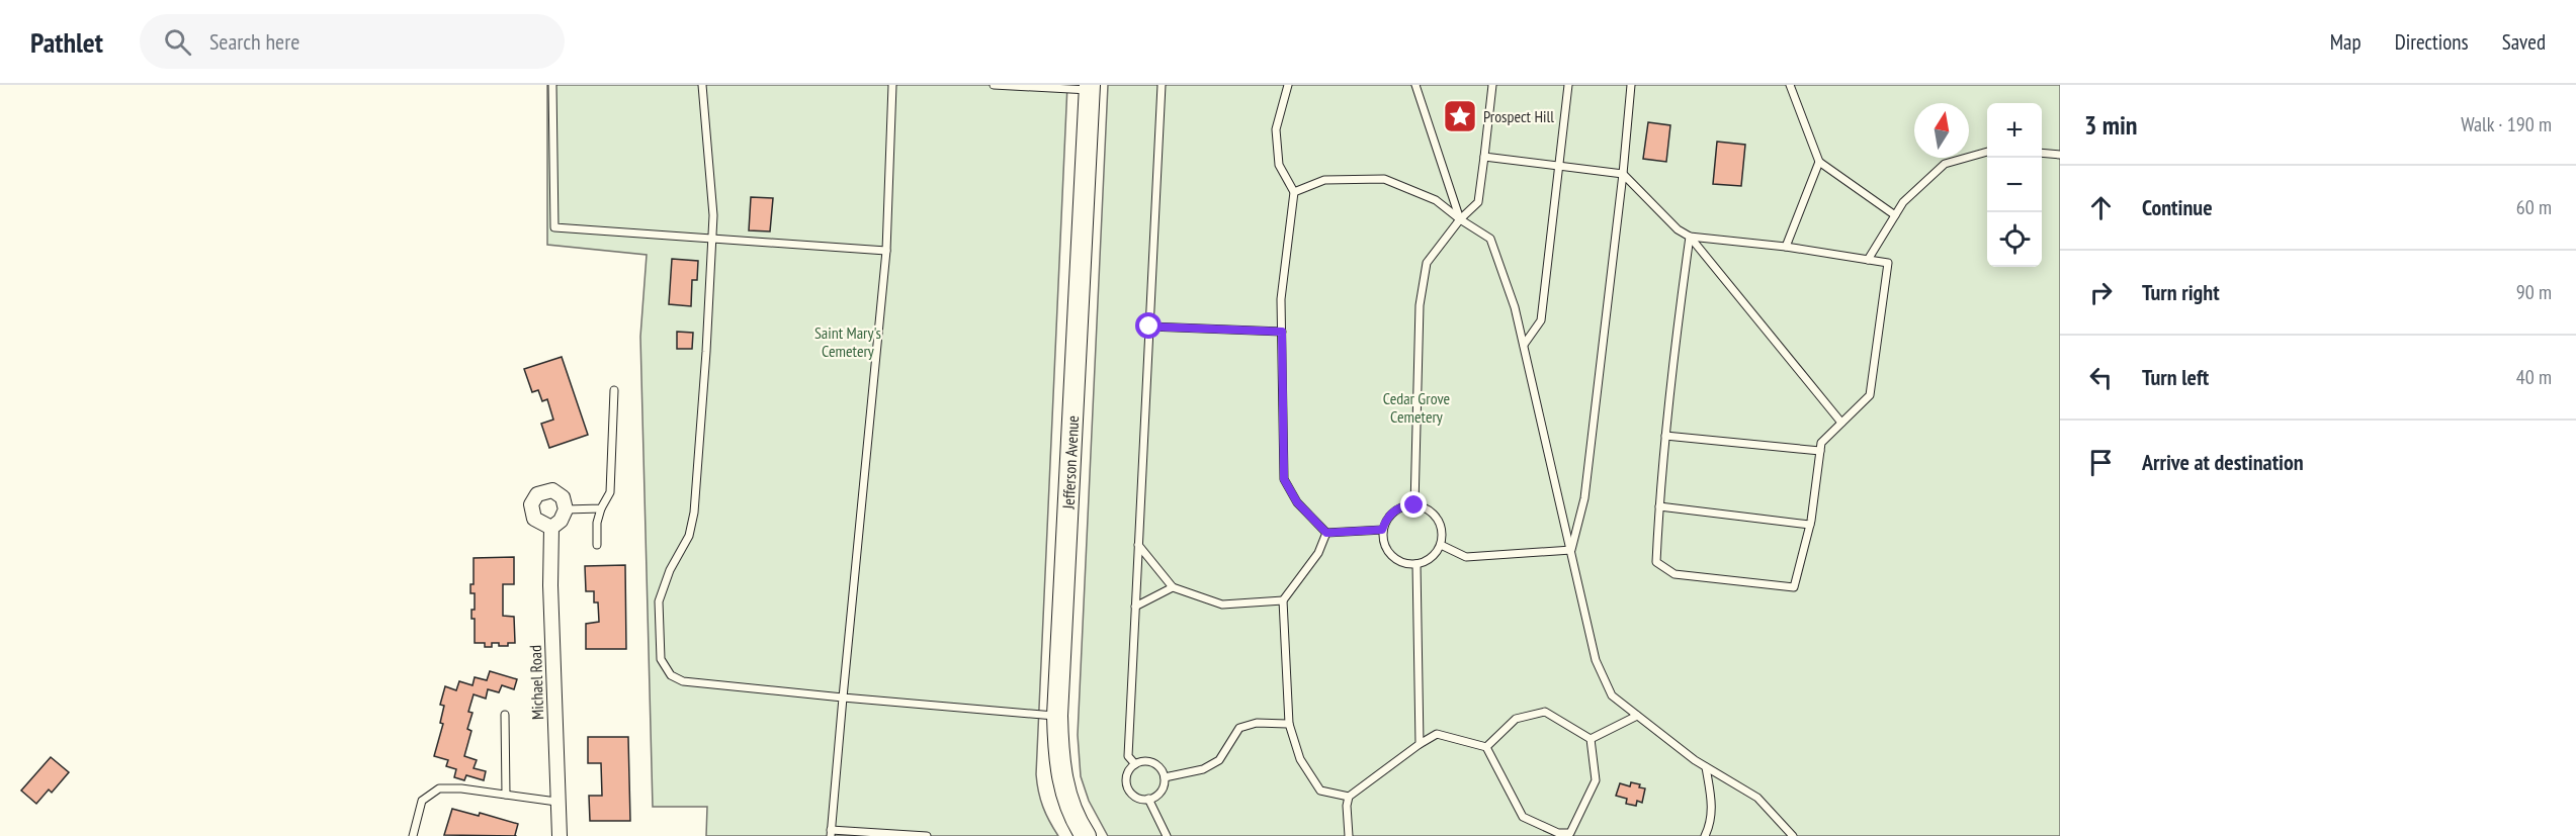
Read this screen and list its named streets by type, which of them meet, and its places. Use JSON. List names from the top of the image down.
{
  "streets": {
    "main road": ["Jefferson Avenue"],
    "street": ["Michael Road"]
  },
  "parks": ["Saint Mary's Cemetery", "Cedar Grove Cemetery"],
  "places": {
    "place": ["Prospect Hill"]
  },
  "north": "top",
  "page": {
    "header": "Pathlet",
    "search": "Search here",
    "nav": ["Map", "Directions", "Saved"],
    "heading": ["3 min", "Walk · 190 m"],
    "map_buttons": ["+", "−"],
    "list": [
      ["Continue", "60 m"],
      ["Turn right", "90 m"],
      ["Turn left", "40 m"],
      "Arrive at destination"
    ]
  }
}
